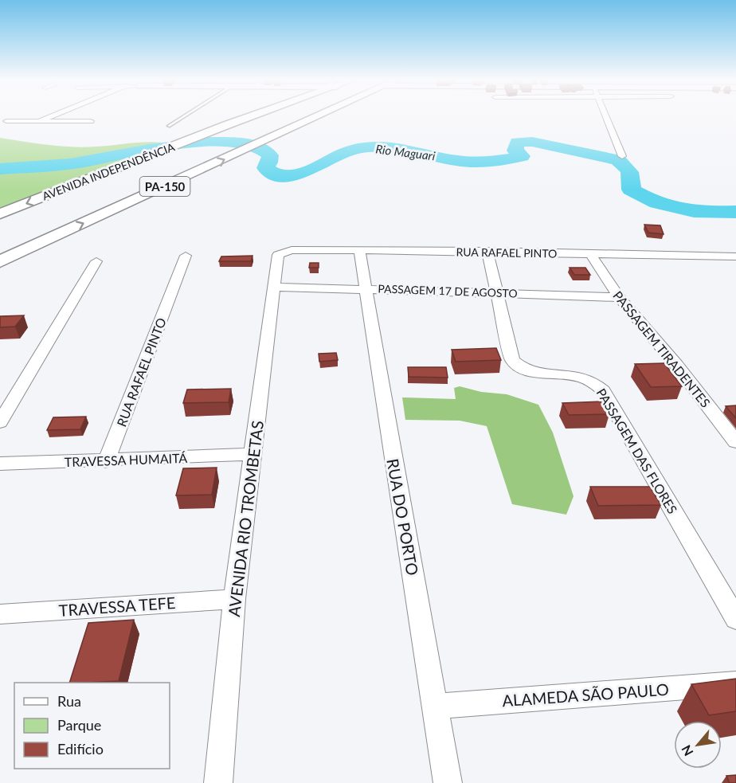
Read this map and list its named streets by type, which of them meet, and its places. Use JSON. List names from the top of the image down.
{
  "streets": {
    "main road": ["AVENIDA INDEPENDÊNCIA", "PA-150"],
    "street": [
      "RUA RAFAEL PINTO",
      "PASSAGEM 17 DE AGOSTO",
      "PASSAGEM TIRADENTES",
      "PASSAGEM DAS FLORES",
      "TRAVESSA HUMAITÁ",
      "RUA DO PORTO",
      "AVENIDA RIO TROMBETAS",
      "TRAVESSA TEFE",
      "ALAMEDA SÃO PAULO"
    ]
  },
  "crossings": [
    ["RUA RAFAEL PINTO", "PASSAGEM TIRADENTES"],
    ["RUA RAFAEL PINTO", "PASSAGEM DAS FLORES"],
    ["RUA RAFAEL PINTO", "TRAVESSA HUMAITÁ"],
    ["RUA RAFAEL PINTO", "RUA DO PORTO"],
    ["RUA RAFAEL PINTO", "AVENIDA RIO TROMBETAS"],
    ["PASSAGEM 17 DE AGOSTO", "PASSAGEM TIRADENTES"],
    ["PASSAGEM 17 DE AGOSTO", "PASSAGEM DAS FLORES"],
    ["PASSAGEM 17 DE AGOSTO", "RUA DO PORTO"],
    ["PASSAGEM 17 DE AGOSTO", "AVENIDA RIO TROMBETAS"],
    ["TRAVESSA HUMAITÁ", "AVENIDA RIO TROMBETAS"],
    ["RUA DO PORTO", "ALAMEDA SÃO PAULO"],
    ["AVENIDA RIO TROMBETAS", "TRAVESSA TEFE"]
  ],
  "water": ["Rio Maguari"],
  "legend": ["Rua", "Parque", "Edifício"],
  "north": "bottom left"
}
